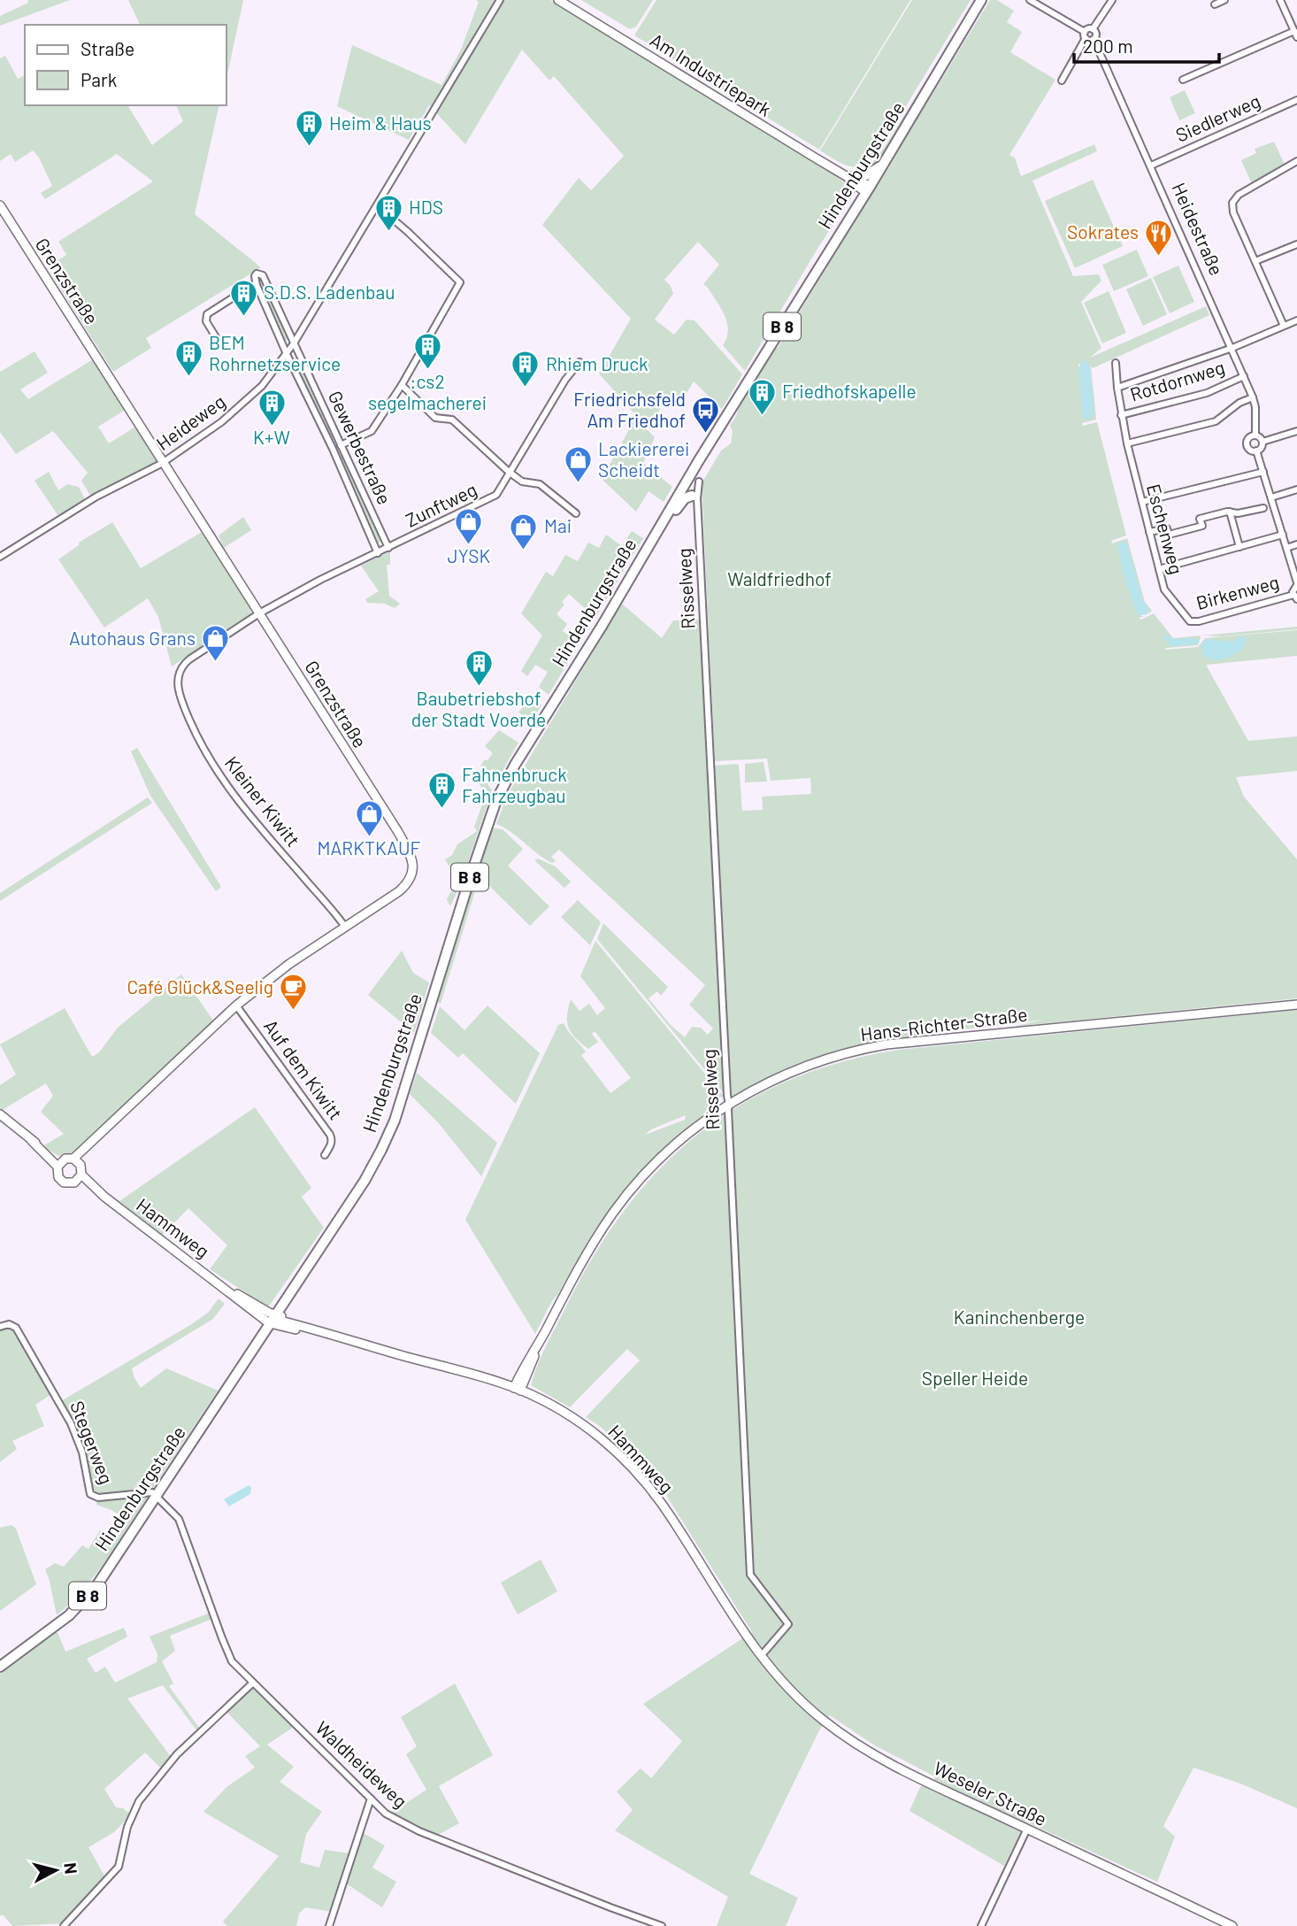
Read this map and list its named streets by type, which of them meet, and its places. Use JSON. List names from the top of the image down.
{
  "streets": {
    "main road": [
      "Am Industriepark",
      "Hindenburgstraße",
      "Grenzstraße",
      "B 8",
      "Hans-Richter-Straße",
      "Hammweg",
      "Weseler Straße"
    ],
    "street": [
      "Siedlerweg",
      "Heidestraße",
      "Rotdornweg",
      "Heideweg",
      "Gewerbestraße",
      "Zunftweg",
      "Eschenweg",
      "Risselweg",
      "Birkenweg",
      "Kleiner Kiwitt",
      "Auf dem Kiwitt",
      "Stegerweg",
      "Waldheideweg"
    ]
  },
  "crossings": [
    ["Am Industriepark", "Hindenburgstraße"],
    ["Siedlerweg", "Heidestraße"],
    ["Hindenburgstraße", "Risselweg"],
    ["Hindenburgstraße", "Hammweg"],
    ["Hindenburgstraße", "Stegerweg"],
    ["Hindenburgstraße", "Waldheideweg"],
    ["Heidestraße", "Rotdornweg"],
    ["Grenzstraße", "Heideweg"],
    ["Grenzstraße", "Zunftweg"],
    ["Grenzstraße", "Kleiner Kiwitt"],
    ["Grenzstraße", "Auf dem Kiwitt"],
    ["Grenzstraße", "Hammweg"],
    ["Rotdornweg", "Eschenweg"],
    ["Heideweg", "Gewerbestraße"],
    ["Gewerbestraße", "Zunftweg"],
    ["Zunftweg", "Kleiner Kiwitt"],
    ["Eschenweg", "Birkenweg"],
    ["Risselweg", "Hans-Richter-Straße"],
    ["Risselweg", "Hammweg"],
    ["Risselweg", "Weseler Straße"],
    ["Hans-Richter-Straße", "Hammweg"],
    ["Hammweg", "Weseler Straße"],
    ["Stegerweg", "Waldheideweg"]
  ],
  "parks": ["Waldfriedhof", "Kaninchenberge", "Speller Heide"],
  "places": {
    "building": [
      "Heim & Haus",
      "HDS",
      "S.D.S. Ladenbau",
      ":cs2 segelmacherei",
      "BEM Rohrnetzservice",
      "Rhiem Druck",
      "Friedhofskapelle",
      "K+W",
      "Baubetriebshof der Stadt Voerde",
      "Fahnenbruck Fahrzeugbau"
    ],
    "restaurant": ["Sokrates"],
    "bus stop": ["Friedrichsfeld Am Friedhof"],
    "shop": [
      "Lackiererei Scheidt",
      "JYSK",
      "Mai",
      "Autohaus Grans",
      "MARKTKAUF"
    ],
    "cafe": ["Café Glück&Seelig"]
  },
  "legend": ["Straße", "Park"],
  "scale_bar": "200 m",
  "north": "right"
}
